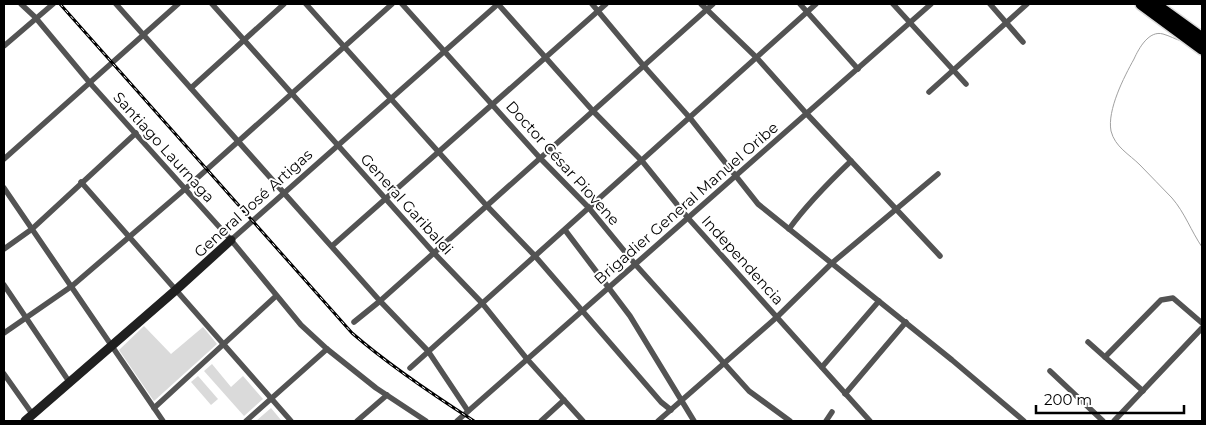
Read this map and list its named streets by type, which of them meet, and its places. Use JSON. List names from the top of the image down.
{
  "streets": {
    "street": [
      "Santiago Laurnaga",
      "Doctor César Piovene",
      "General José Artigas",
      "Brigadier General Manuel Oribe",
      "General Garibaldi",
      "Independencia"
    ]
  },
  "crossings": [
    ["Santiago Laurnaga", "General José Artigas"],
    ["Doctor César Piovene", "General José Artigas"],
    ["Doctor César Piovene", "Brigadier General Manuel Oribe"],
    ["General José Artigas", "General Garibaldi"],
    ["General José Artigas", "Independencia"],
    ["Brigadier General Manuel Oribe", "General Garibaldi"],
    ["Brigadier General Manuel Oribe", "Independencia"]
  ],
  "scale_bar": "200 m"
}
